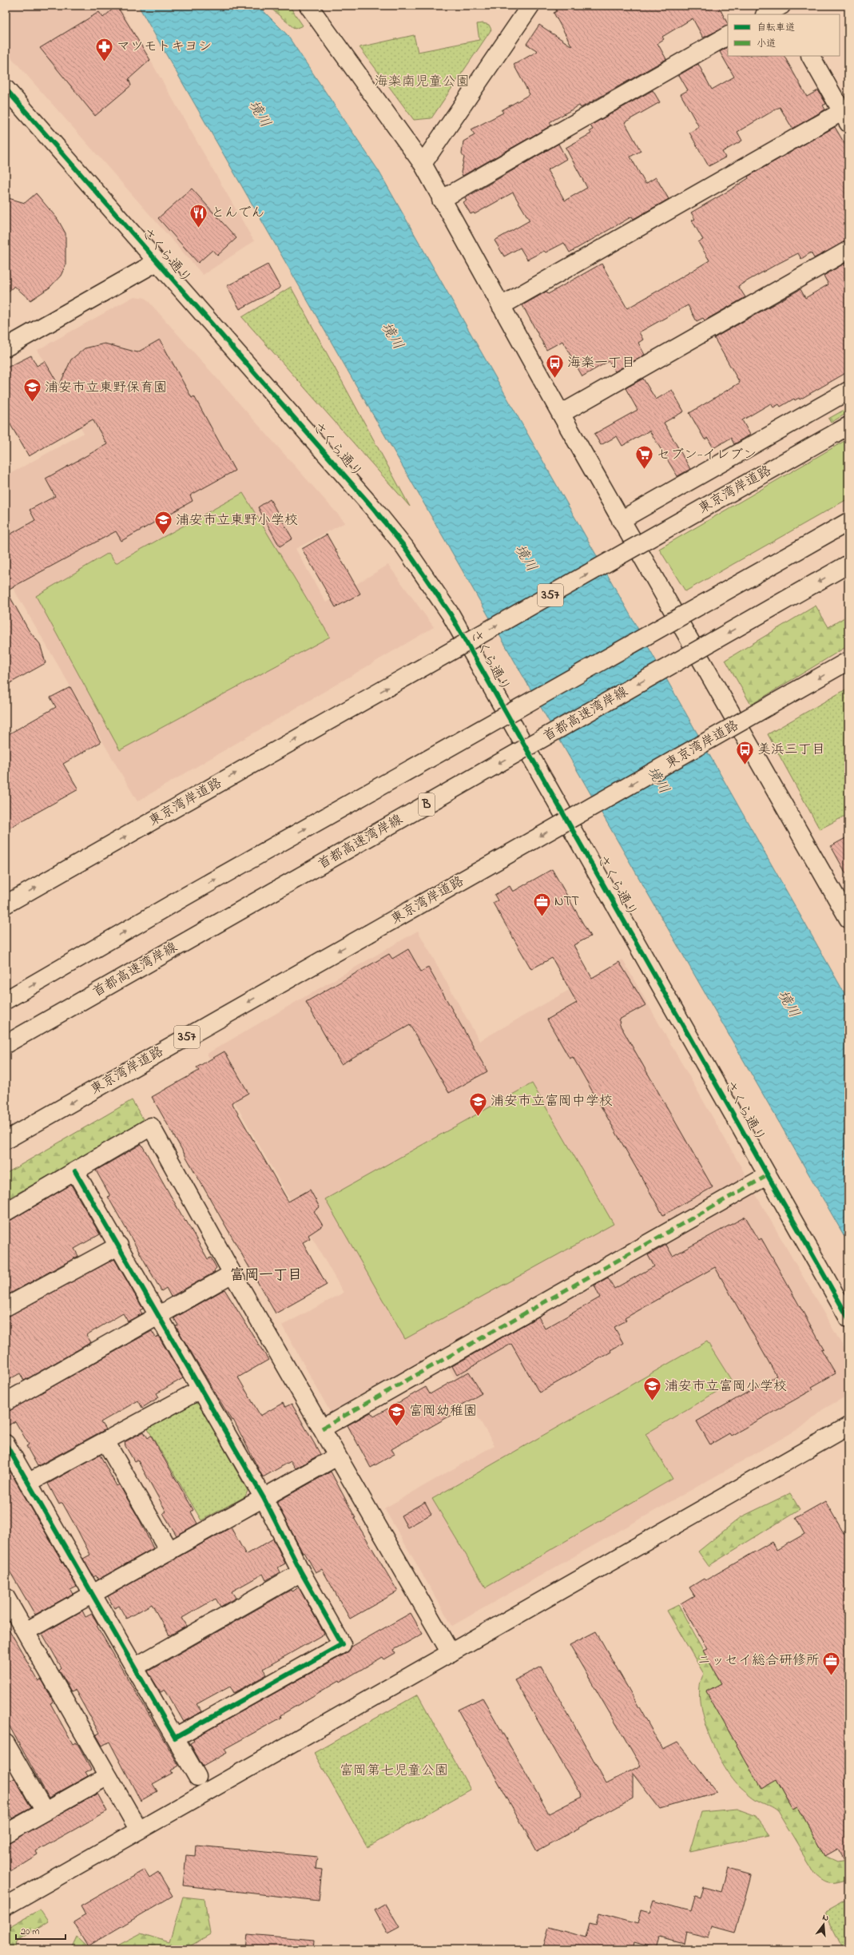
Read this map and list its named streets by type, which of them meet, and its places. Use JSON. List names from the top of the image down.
{
  "streets": {
    "main road": [
      "さくら通り",
      "東京湾岸道路",
      "357",
      "首都高速湾岸線",
      "B"
    ]
  },
  "districts": ["富岡一丁目"],
  "water": ["境川"],
  "parks": ["海楽南児童公園", "富岡第七児童公園"],
  "places": {
    "pharmacy": ["マツモトキヨシ"],
    "restaurant": ["とんでん"],
    "bus stop": ["海楽一丁目", "美浜三丁目"],
    "school or university": [
      "浦安市立東野保育園",
      "浦安市立東野小学校",
      "浦安市立富岡中学校",
      "浦安市立富岡小学校",
      "富岡幼稚園"
    ],
    "supermarket": ["セブン-イレブン"],
    "office": ["NTT", "ニッセイ総合研修所"]
  },
  "legend": ["自転車道", "小道"],
  "scale_bar": "20 m",
  "north": "top"
}
